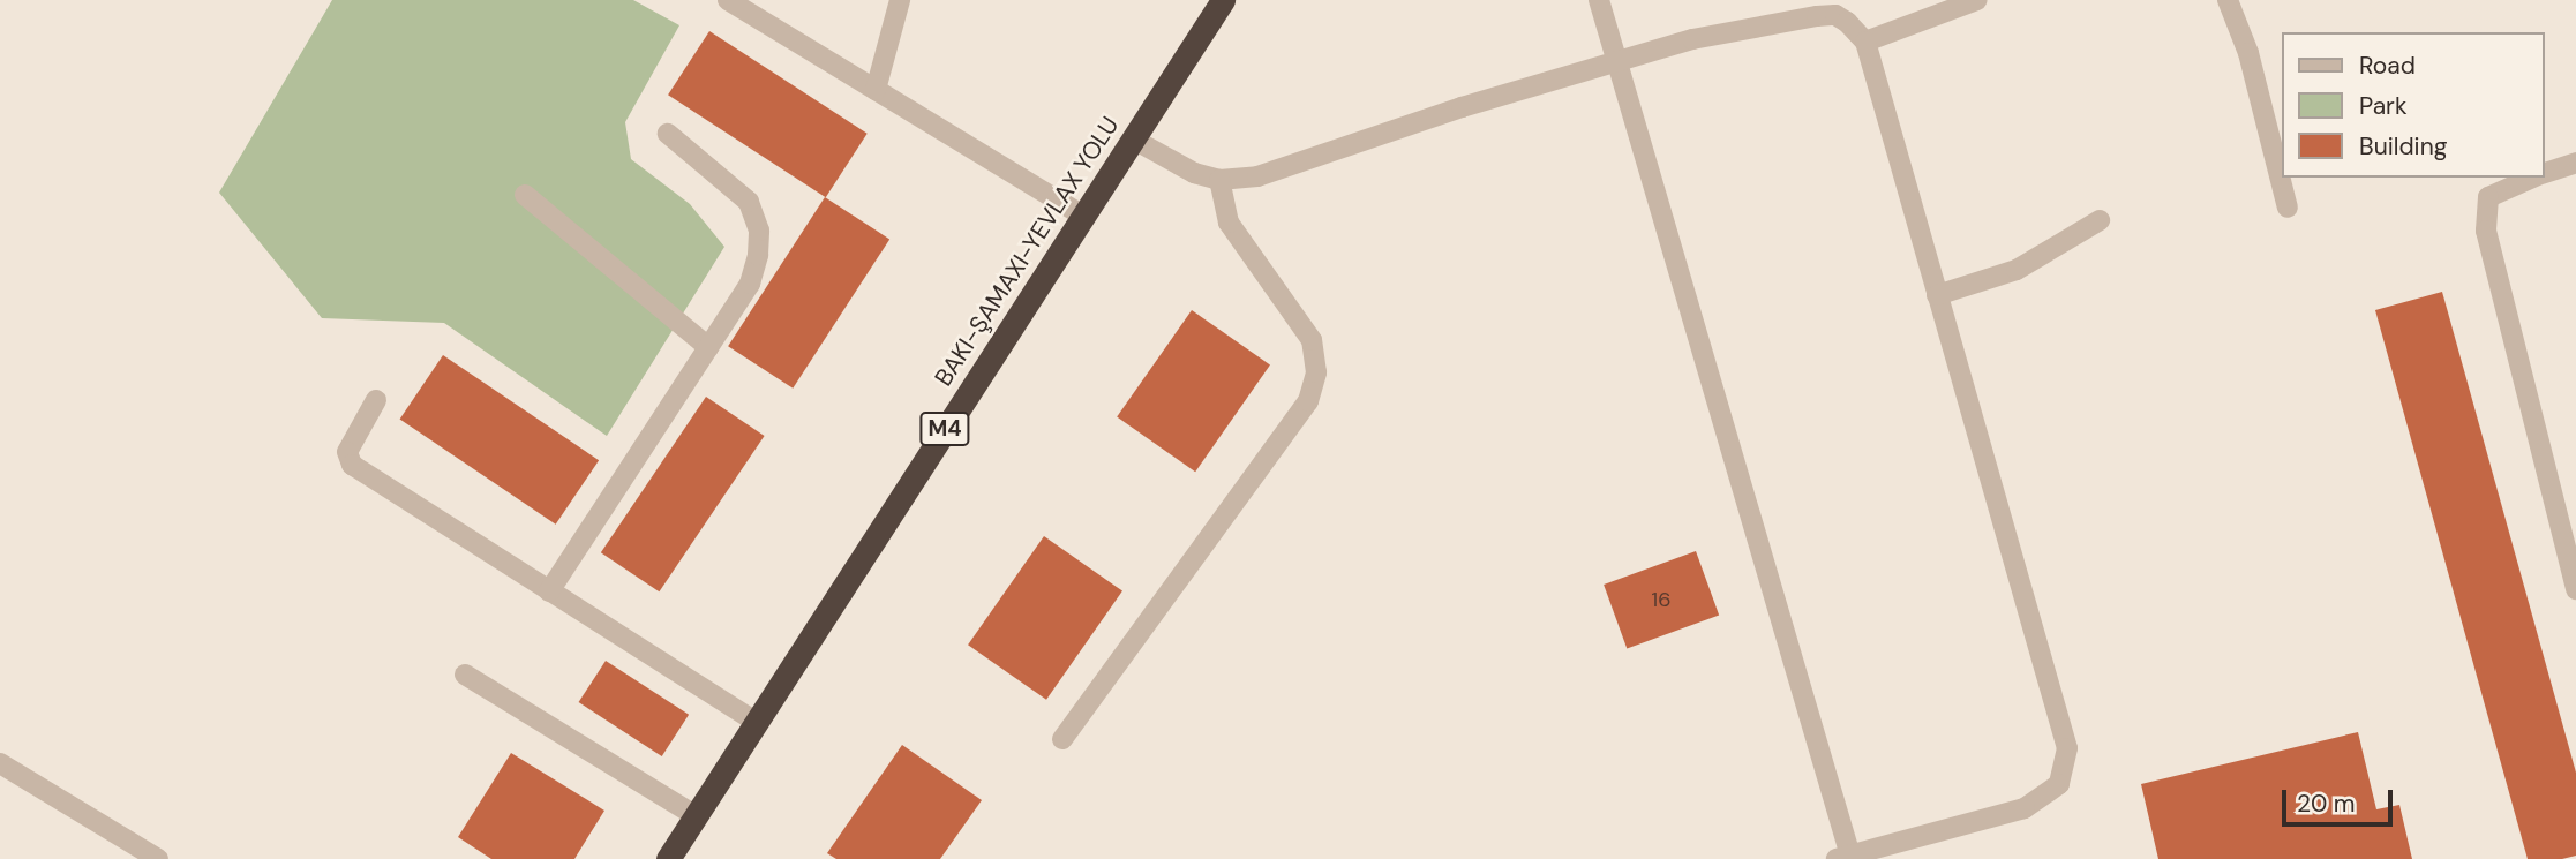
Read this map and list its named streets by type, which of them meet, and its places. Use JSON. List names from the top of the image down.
{
  "streets": {
    "highway": ["M4"]
  },
  "house_numbers": ["16"],
  "legend": ["Road", "Park", "Building"],
  "scale_bar": "20 m"
}
